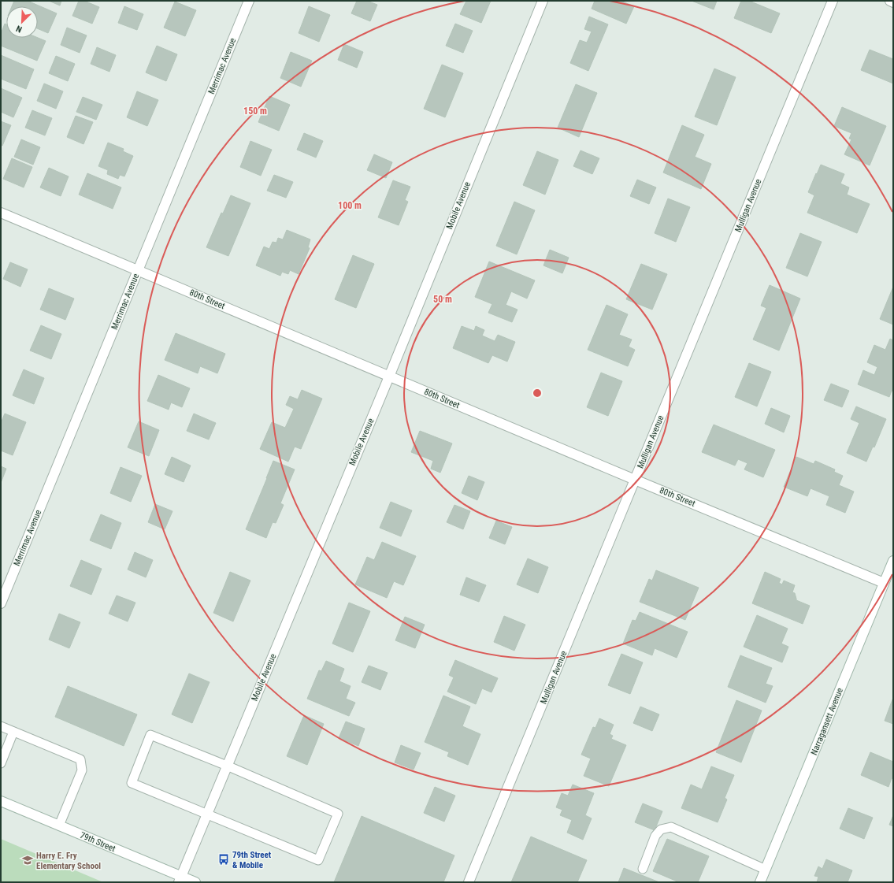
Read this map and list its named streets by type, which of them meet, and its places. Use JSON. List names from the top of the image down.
{
  "streets": {
    "street": [
      "Merrimac Avenue",
      "Mobile Avenue",
      "Mulligan Avenue",
      "80th Street",
      "Narragansett Avenue",
      "79th Street"
    ]
  },
  "crossings": [
    ["Merrimac Avenue", "80th Street"],
    ["Mobile Avenue", "80th Street"],
    ["Mobile Avenue", "79th Street"],
    ["Mulligan Avenue", "80th Street"],
    ["80th Street", "Narragansett Avenue"]
  ],
  "places": {
    "bus stop": ["79th Street & Mobile"],
    "school or university": ["Harry E. Fry Elementary School"]
  },
  "north": "bottom left",
  "rings": ["150 m", "100 m", "50 m"]
}
